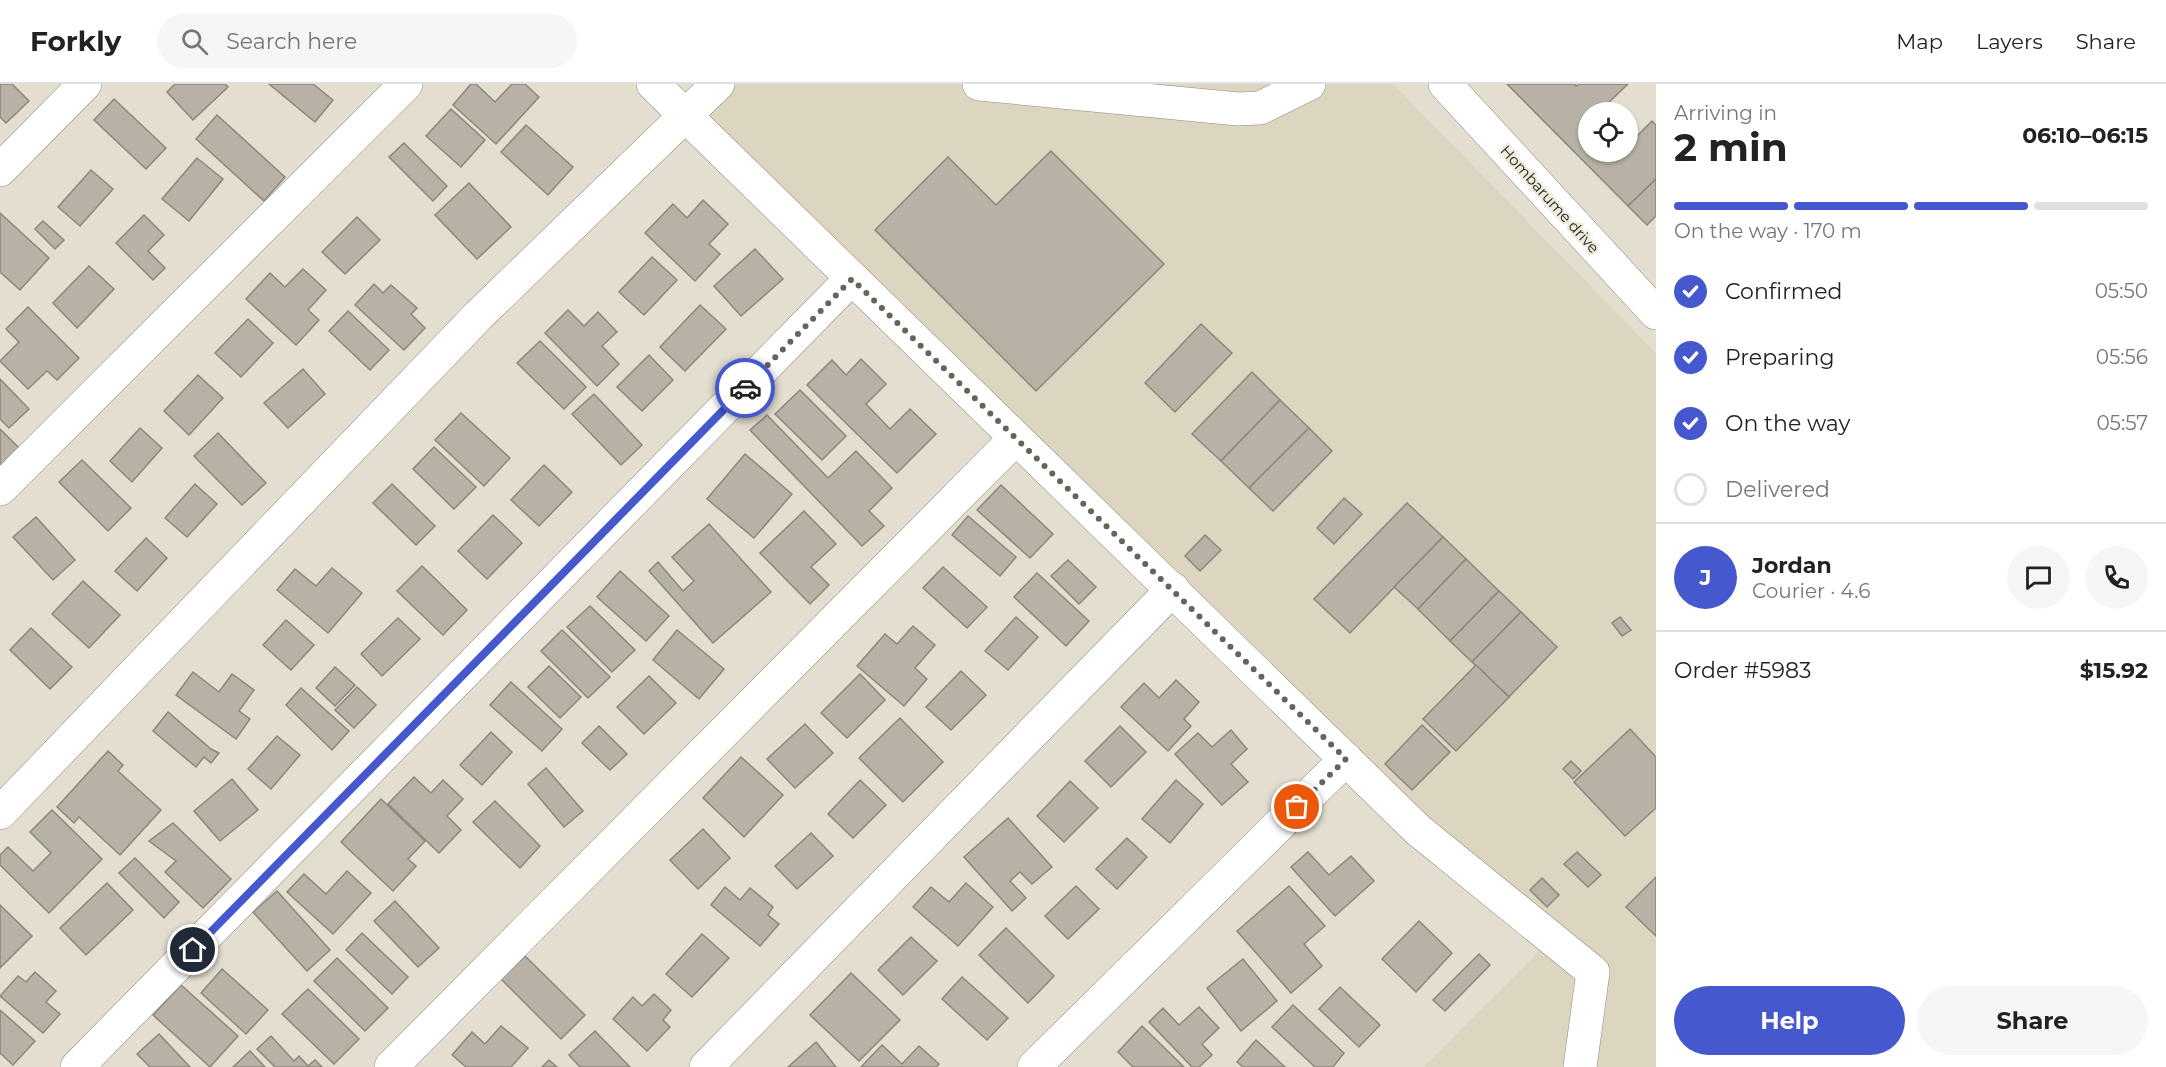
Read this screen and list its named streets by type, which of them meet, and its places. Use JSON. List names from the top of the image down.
{
  "streets": {
    "street": ["Hombarume drive"]
  },
  "page": {
    "header": "Forkly",
    "search": "Search here",
    "nav": ["Map", "Layers", "Share"],
    "heading": ["2 min", "Arriving in", "06:10–06:15"],
    "panel": [
      "Jordan",
      "Courier · 4.6",
      "Order #5983",
      "$15.92"
    ],
    "bar": "On the way · 170 m",
    "list": [
      ["Confirmed", "05:50"],
      ["Preparing", "05:56"],
      ["On the way", "05:57"],
      "Delivered"
    ],
    "round": "J",
    "buttons": ["Help", "Share"]
  }
}
